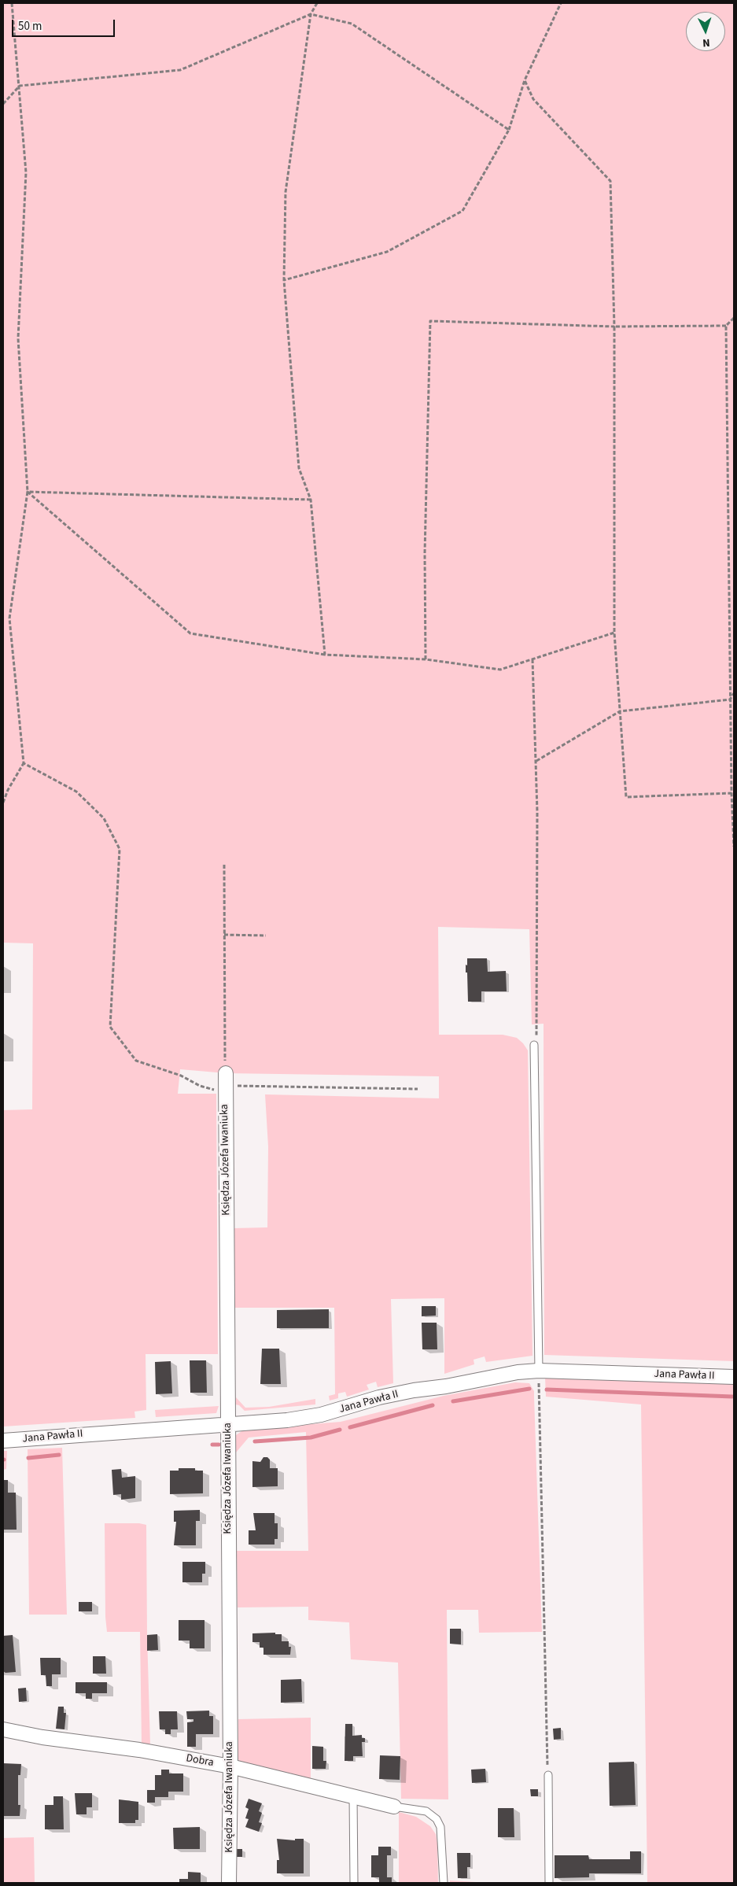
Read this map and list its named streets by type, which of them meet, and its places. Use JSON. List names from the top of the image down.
{
  "streets": {
    "street": ["Księdza Józefa Iwaniuka", "Jana Pawła II", "Dobra"]
  },
  "crossings": [
    ["Księdza Józefa Iwaniuka", "Jana Pawła II"],
    ["Księdza Józefa Iwaniuka", "Dobra"]
  ],
  "scale_bar": "50 m",
  "north": "bottom"
}
